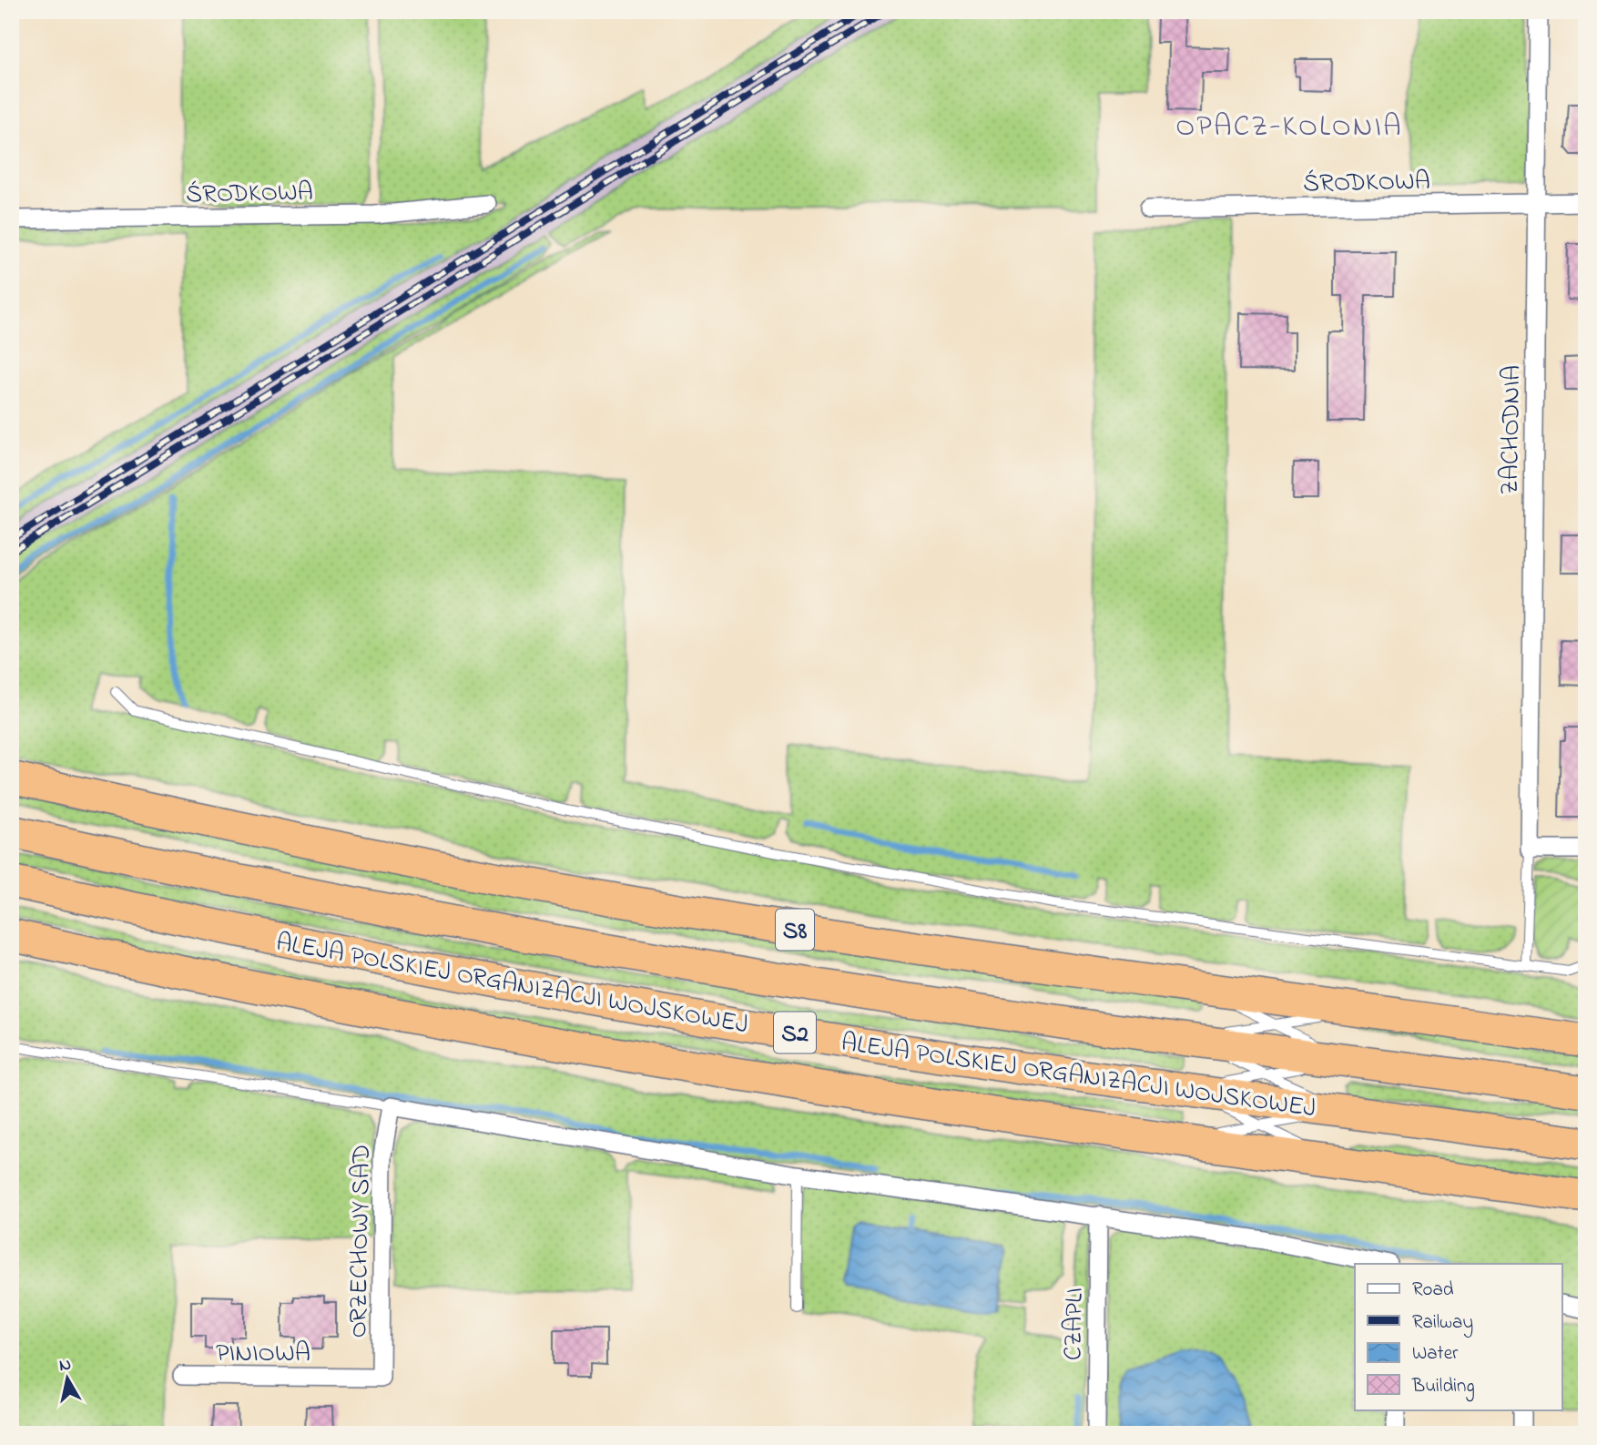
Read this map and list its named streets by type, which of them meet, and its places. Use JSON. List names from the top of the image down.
{
  "streets": {
    "highway": ["S8", "ALEJA POLSKIEJ ORGANIZACJI WOJSKOWEJ", "S2"],
    "street": [
      "ŚRODKOWA",
      "ZACHODNIA",
      "ORZECHOWY SAD",
      "CZAPLI",
      "PINIOWA"
    ]
  },
  "crossings": [
    ["ŚRODKOWA", "ZACHODNIA"],
    ["ORZECHOWY SAD", "PINIOWA"]
  ],
  "districts": ["OPACZ-KOLONIA"],
  "legend": [
    "Road",
    "Railway",
    "Water",
    "Building"
  ],
  "north": "top"
}
